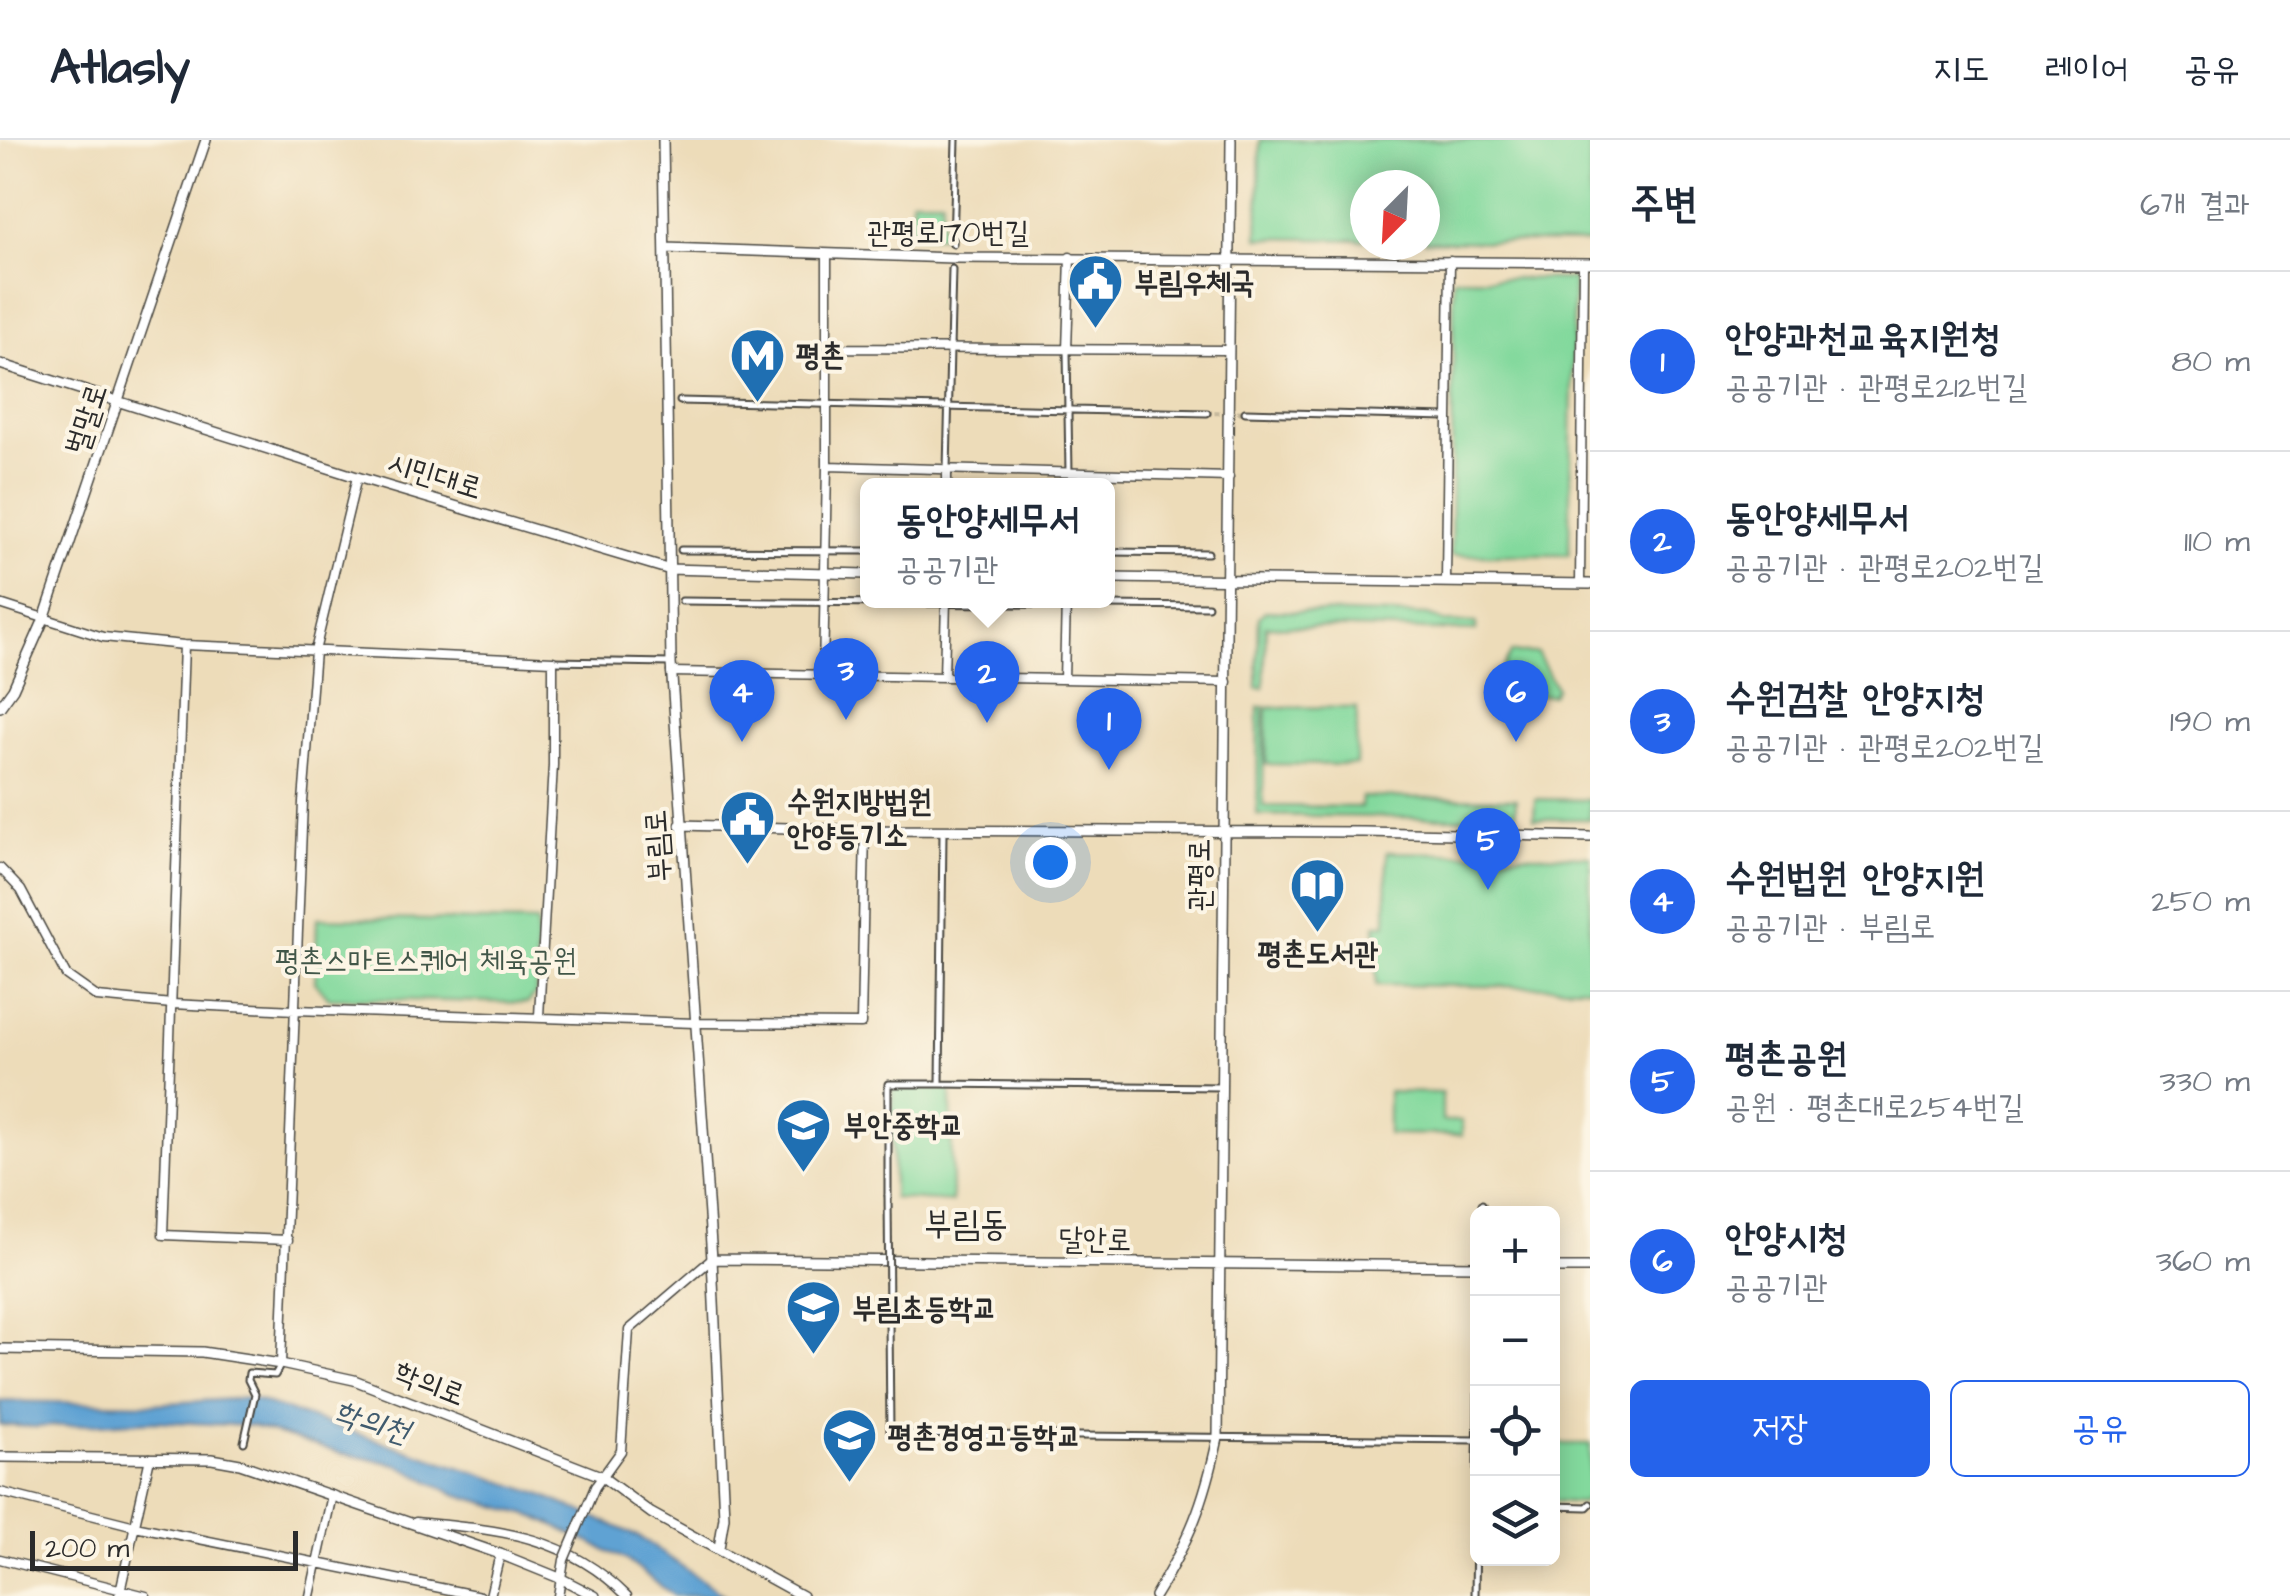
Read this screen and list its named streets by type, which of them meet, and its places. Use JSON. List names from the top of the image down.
{
  "streets": {
    "street": [
      "관평로170번길",
      "벌말로",
      "시민대로",
      "부림로",
      "관평로",
      "달안로",
      "학의로"
    ]
  },
  "crossings": [
    ["관평로170번길", "부림로"],
    ["관평로170번길", "관평로"],
    ["벌말로", "시민대로"],
    ["시민대로", "부림로"],
    ["부림로", "달안로"],
    ["부림로", "학의로"],
    ["관평로", "달안로"]
  ],
  "districts": ["부림동"],
  "water": ["학의천"],
  "parks": ["평촌스마트스퀘어 체육공원"],
  "places": {
    "public building": ["부림우체국", "수원지방법원 안양등기소"],
    "metro station": ["평촌"],
    "library": ["평촌도서관"],
    "school or university": ["부안중학교", "부림초등학교", "평촌경영고등학교"]
  },
  "scale_bar": "200 m",
  "north": "bottom left",
  "page": {
    "header": "Atlasly",
    "nav": ["지도", "레이어", "공유"],
    "heading": ["주변", "6개 결과"],
    "list": [
      {
        "mark": "1",
        "name": "안양과천교육지원청",
        "note": "공공기관 · 관평로212번길",
        "value": "80 m"
      },
      {
        "mark": "2",
        "name": "동안양세무서",
        "note": "공공기관 · 관평로202번길",
        "value": "110 m"
      },
      {
        "mark": "3",
        "name": "수원검찰 안양지청",
        "note": "공공기관 · 관평로202번길",
        "value": "190 m"
      },
      {
        "mark": "4",
        "name": "수원법원 안양지원",
        "note": "공공기관 · 부림로",
        "value": "250 m"
      },
      {
        "mark": "5",
        "name": "평촌공원",
        "note": "공원 · 평촌대로254번길",
        "value": "330 m"
      },
      {
        "mark": "6",
        "name": "안양시청",
        "note": "공공기관",
        "value": "360 m"
      }
    ],
    "popup": ["동안양세무서", "공공기관"],
    "pins": [
      "3",
      "2",
      "4",
      "6",
      "1",
      "5"
    ],
    "map_buttons": ["+", "−"],
    "buttons": ["저장", "공유"],
    "scale": "200 m"
  }
}
